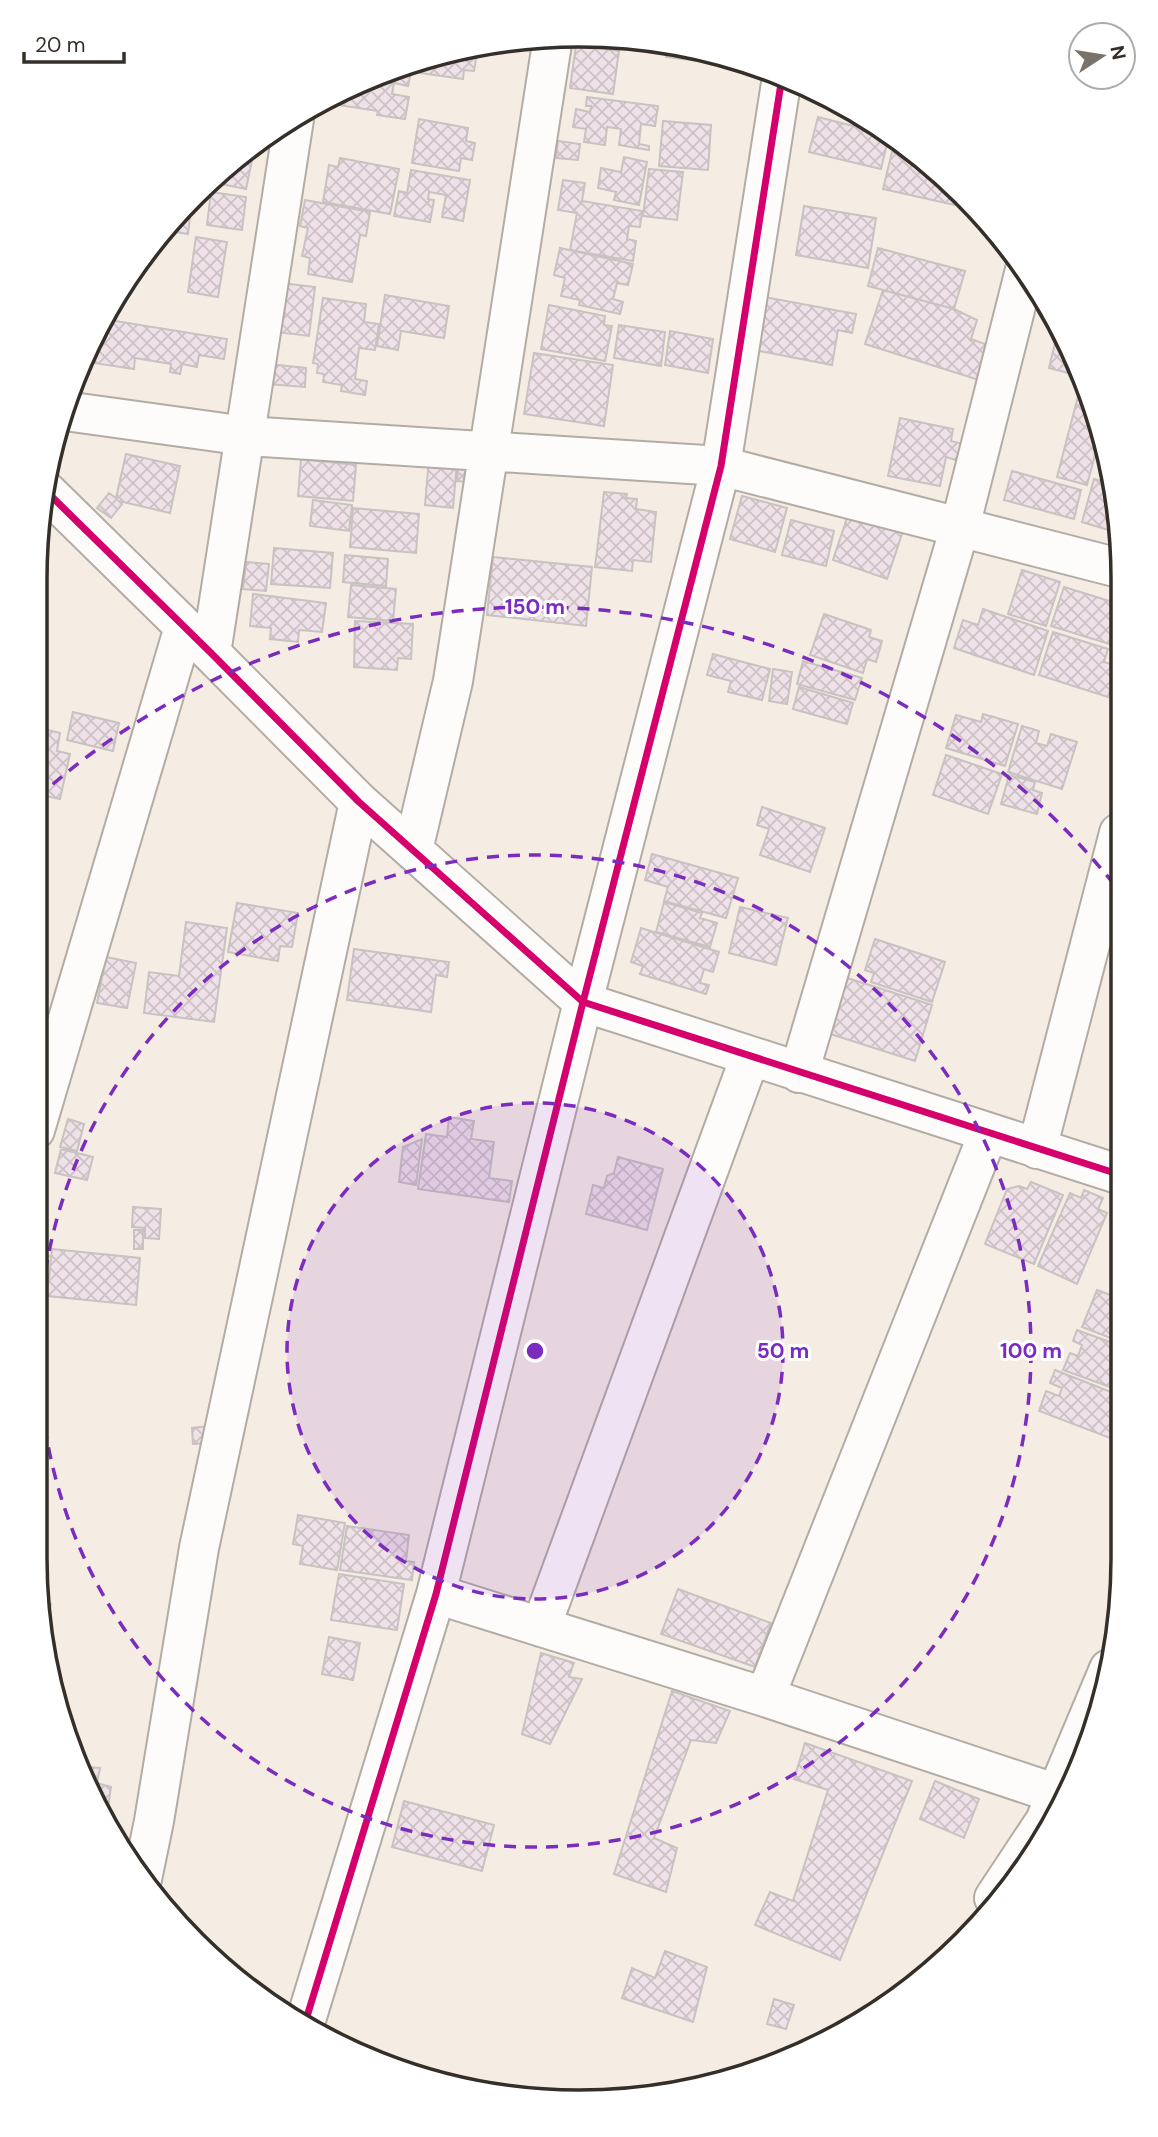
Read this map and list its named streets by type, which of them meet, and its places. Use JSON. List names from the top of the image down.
{
  "scale_bar": "20 m",
  "north": "right",
  "rings": ["150 m", "50 m", "100 m"]
}
